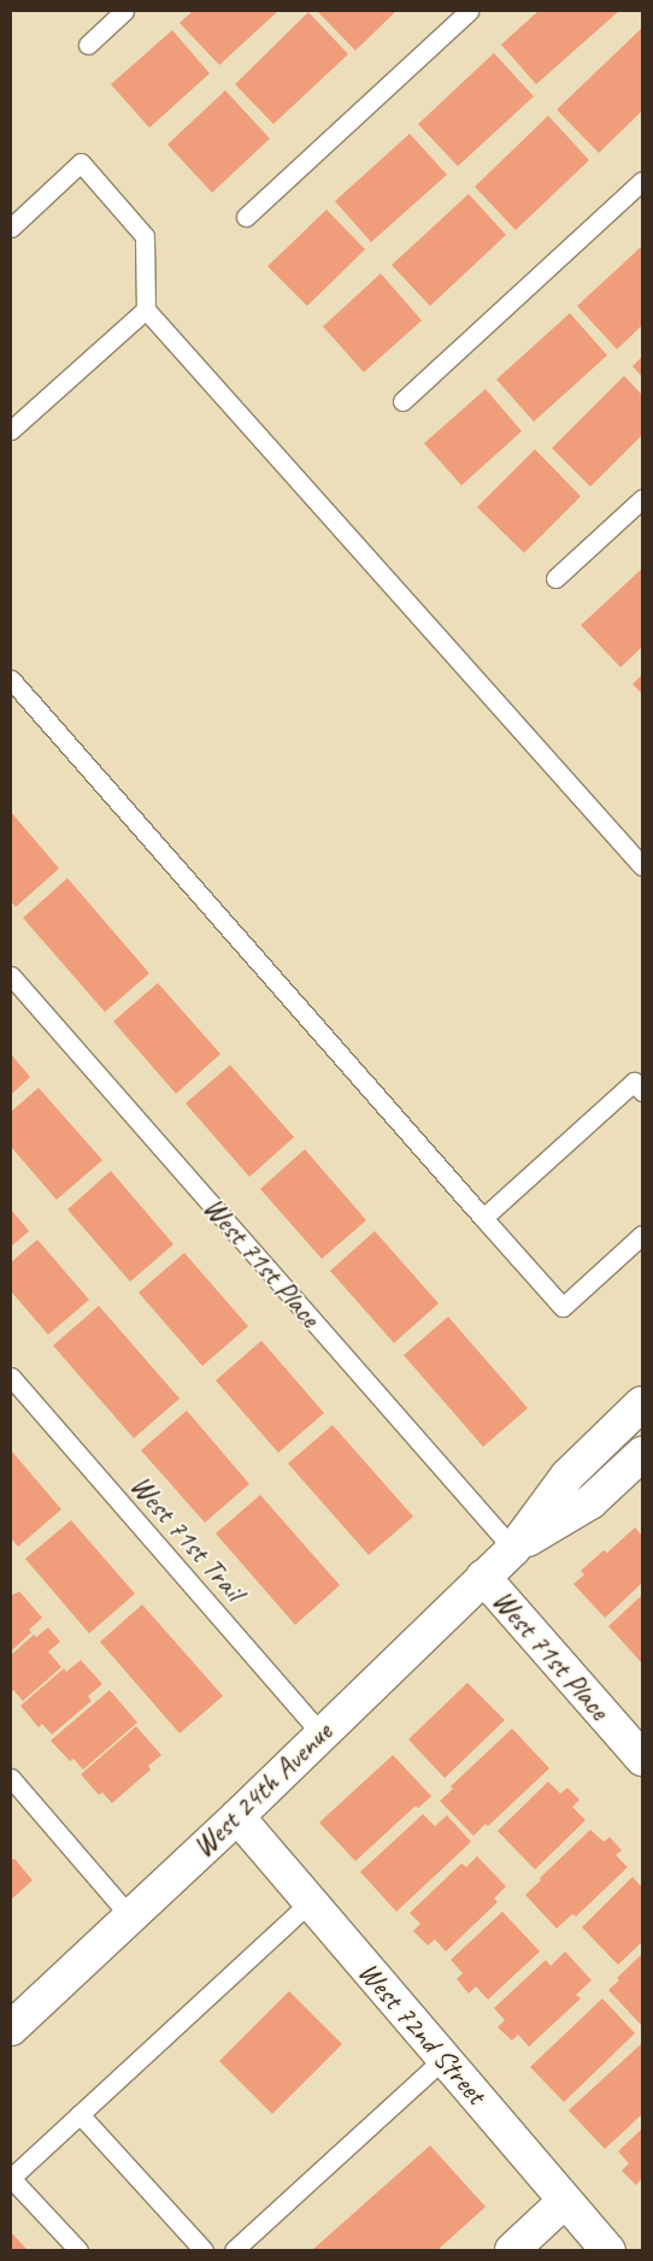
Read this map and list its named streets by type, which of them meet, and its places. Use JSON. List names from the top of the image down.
{
  "streets": {
    "street": ["West 71st Place", "West 24th Avenue", "West 72nd Street"],
    "lane": ["West 71st Trail"]
  },
  "crossings": [
    ["West 71st Place", "West 24th Avenue"],
    ["West 71st Trail", "West 24th Avenue"],
    ["West 24th Avenue", "West 72nd Street"]
  ]
}
